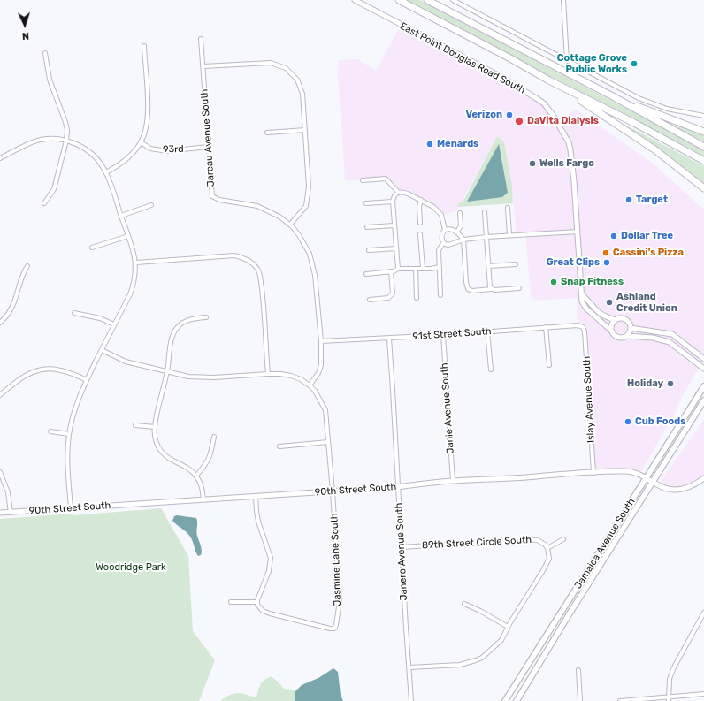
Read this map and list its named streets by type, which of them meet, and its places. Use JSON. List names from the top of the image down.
{
  "streets": {
    "main road": ["Jamaica Avenue South"],
    "street": [
      "East Point Douglas Road South",
      "Jareau Avenue South",
      "93rd",
      "91st Street South",
      "Islay Avenue South",
      "Janie Avenue South",
      "90th Street South",
      "89th Street Circle South",
      "Janero Avenue South",
      "Jasmine Lane South"
    ]
  },
  "crossings": [
    ["Jareau Avenue South", "93rd"],
    ["Jareau Avenue South", "91st Street South"],
    ["91st Street South", "Islay Avenue South"],
    ["91st Street South", "Janie Avenue South"],
    ["91st Street South", "Janero Avenue South"],
    ["Islay Avenue South", "90th Street South"],
    ["Janie Avenue South", "90th Street South"],
    ["90th Street South", "Jamaica Avenue South"],
    ["90th Street South", "Janero Avenue South"],
    ["90th Street South", "Jasmine Lane South"],
    ["89th Street Circle South", "Janero Avenue South"]
  ],
  "parks": ["Woodridge Park"],
  "places": [
    "Cottage Grove Public Works",
    "Verizon",
    "DaVita Dialysis",
    "Menards",
    "Wells Fargo",
    "Target",
    "Dollar Tree",
    "Cassini's Pizza",
    "Great Clips",
    "Snap Fitness",
    "Ashland Credit Union",
    "Holiday",
    "Cub Foods"
  ],
  "north": "bottom"
}
